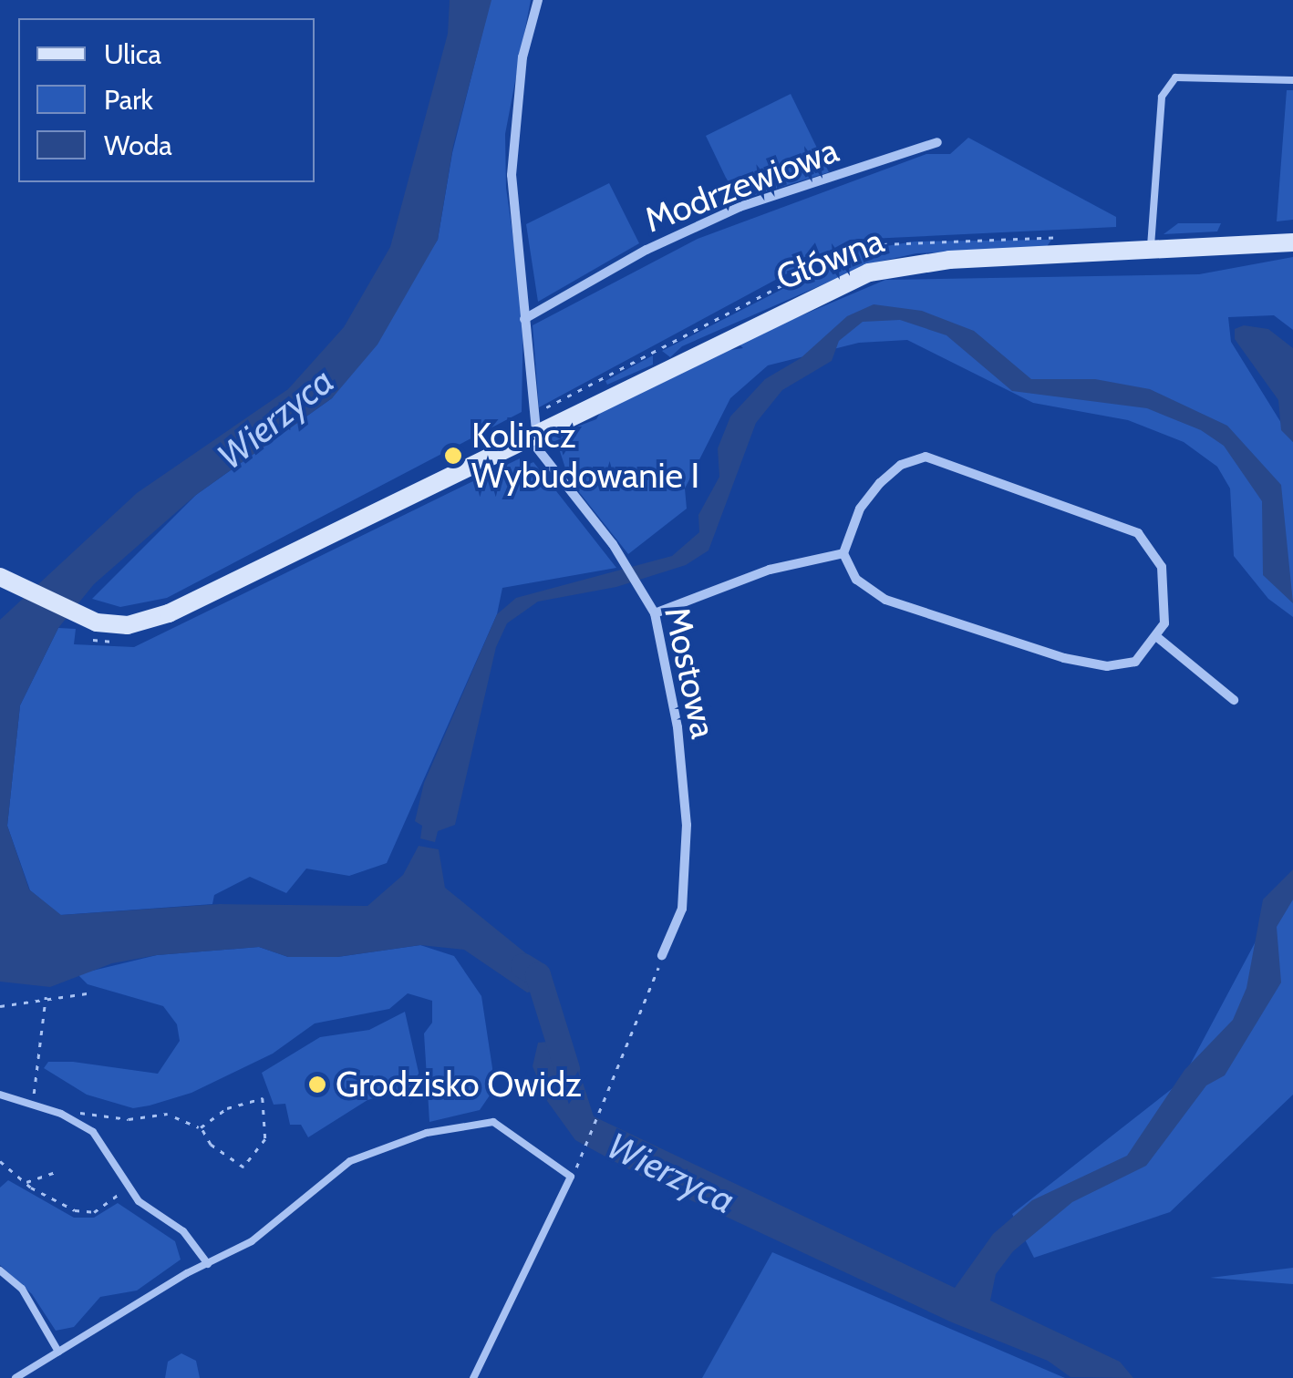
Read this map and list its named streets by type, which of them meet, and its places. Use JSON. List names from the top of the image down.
{
  "streets": {
    "street": ["Modrzewiowa", "Główna", "Mostowa"]
  },
  "crossings": [
    ["Główna", "Mostowa"]
  ],
  "water": ["Wierzyca"],
  "places": ["Kolincz Wybudowanie I", "Grodzisko Owidz"],
  "legend": ["Ulica", "Park", "Woda"]
}
